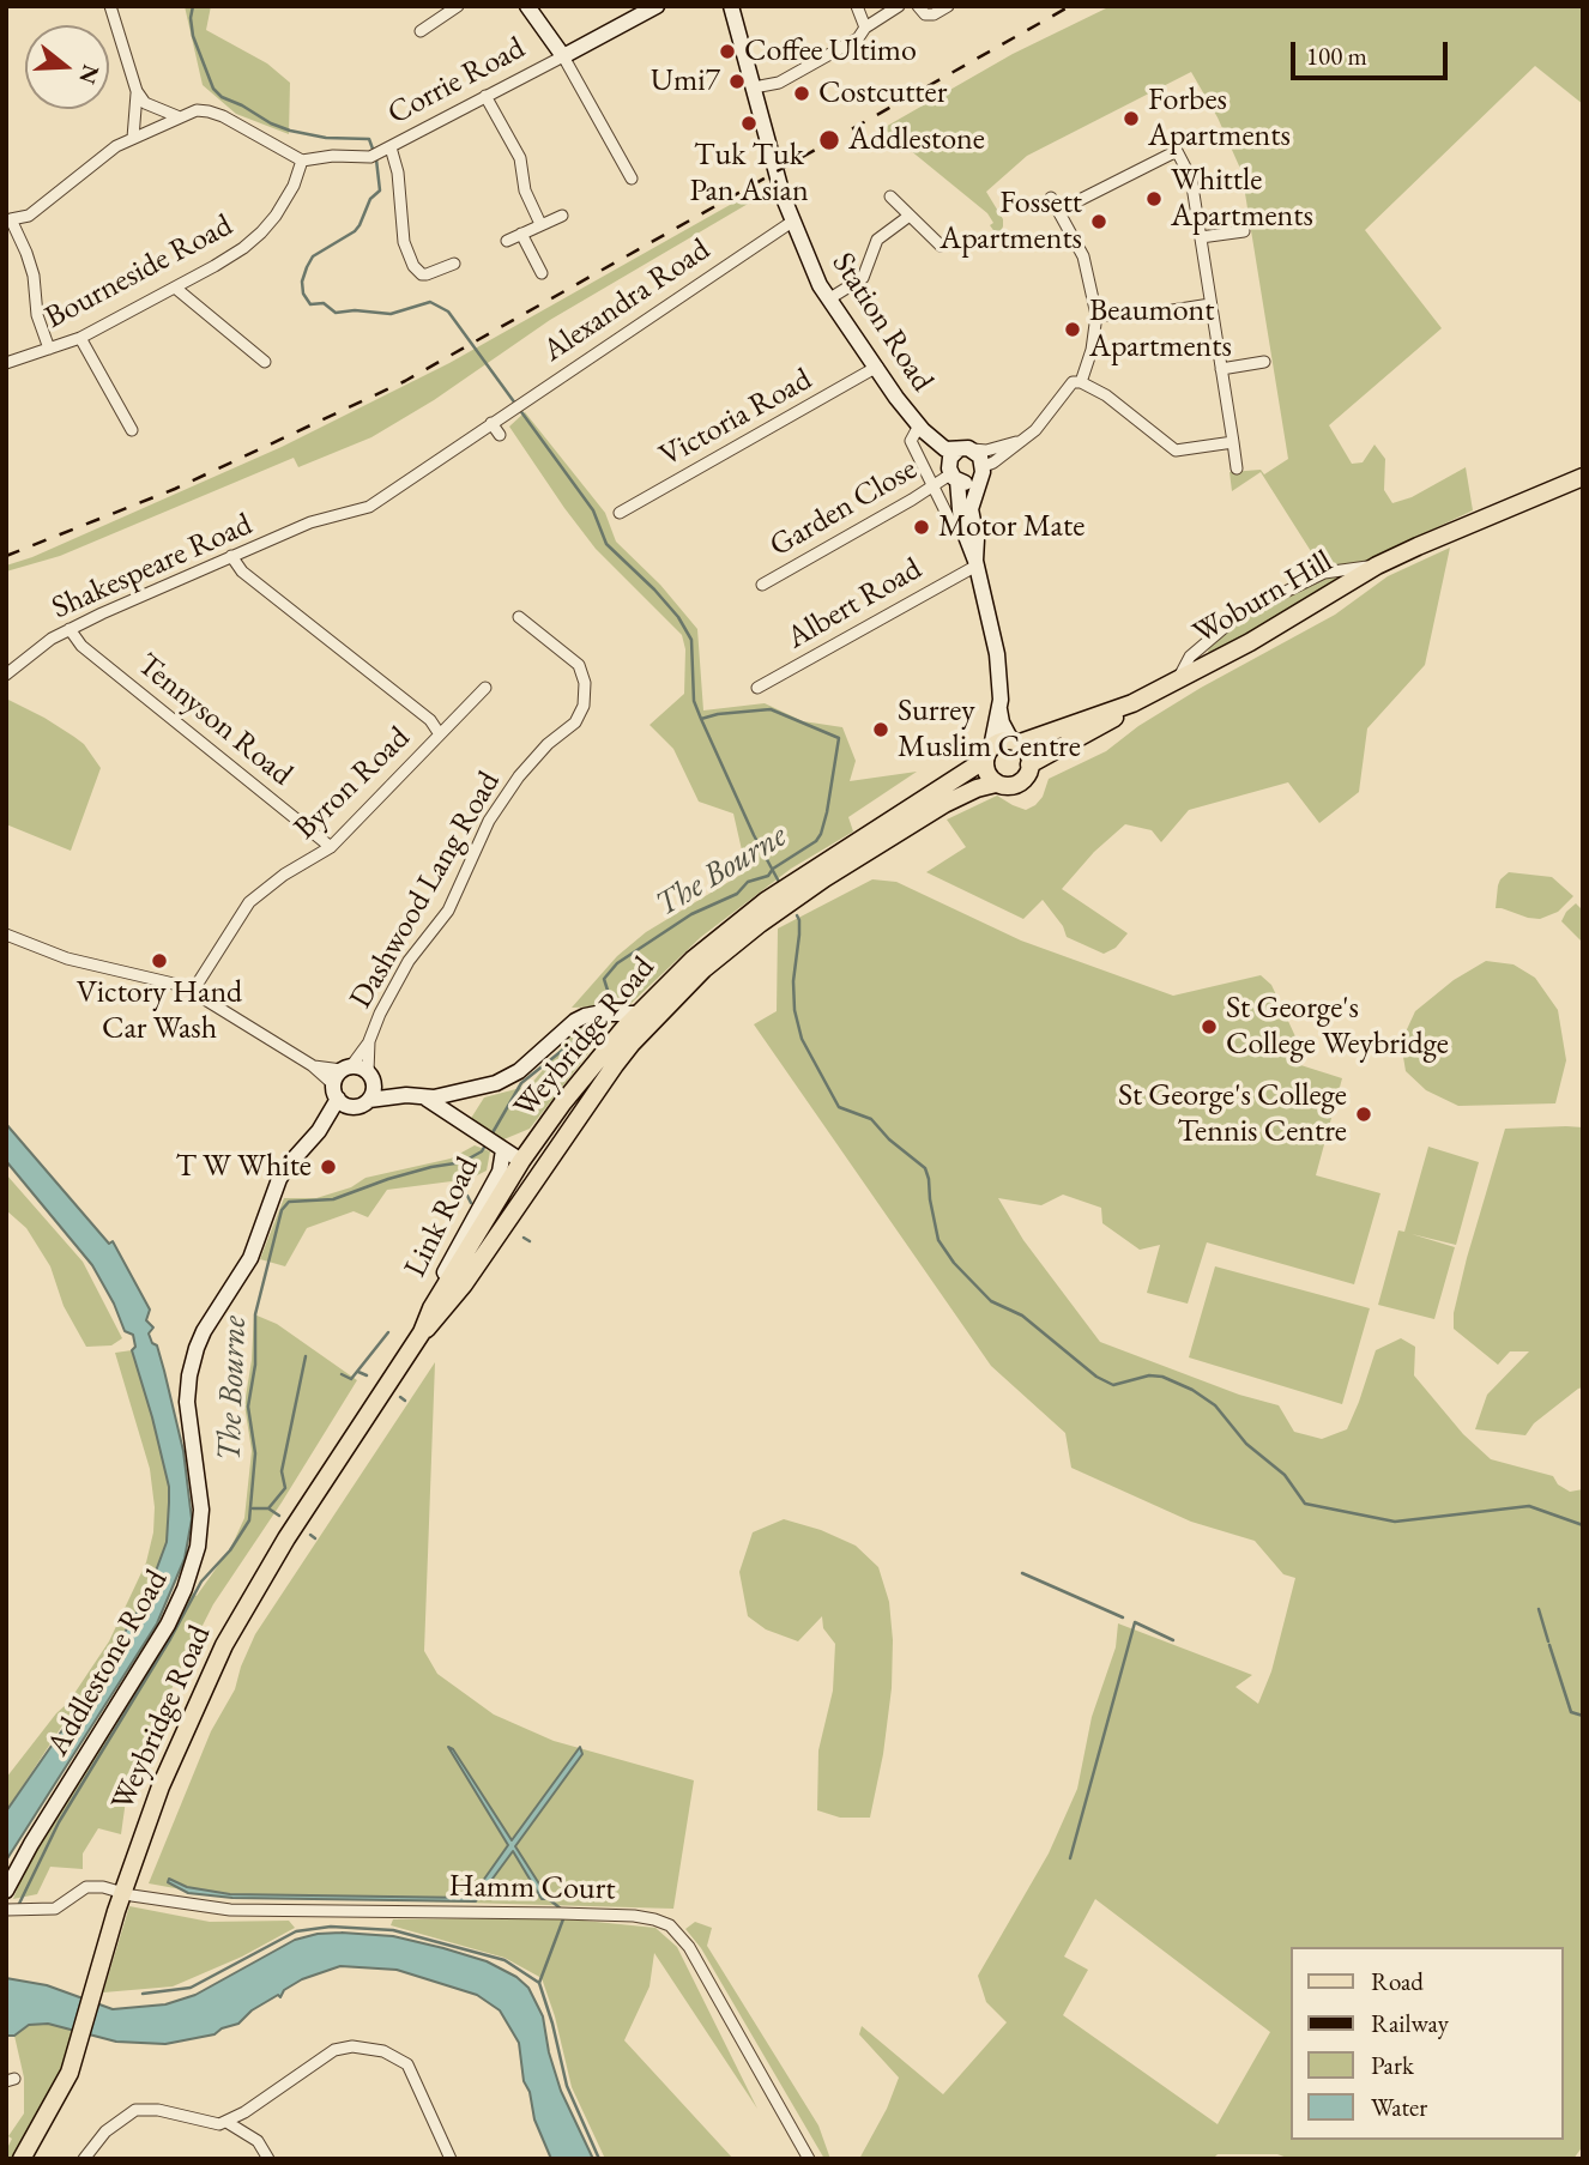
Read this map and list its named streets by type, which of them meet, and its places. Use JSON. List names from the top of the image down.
{
  "streets": {
    "main road": ["Woburn Hill", "Weybridge Road"],
    "street": [
      "Corrie Road",
      "Bourneside Road",
      "Alexandra Road",
      "Station Road",
      "Victoria Road",
      "Garden Close",
      "Shakespeare Road",
      "Albert Road",
      "Tennyson Road",
      "Byron Road",
      "Dashwood Lang Road",
      "Link Road",
      "Addlestone Road",
      "Hamm Court"
    ]
  },
  "crossings": [
    ["Alexandra Road", "Station Road"],
    ["Alexandra Road", "Shakespeare Road"],
    ["Station Road", "Victoria Road"],
    ["Station Road", "Garden Close"],
    ["Shakespeare Road", "Tennyson Road"],
    ["Woburn Hill", "Weybridge Road"],
    ["Tennyson Road", "Byron Road"],
    ["Dashwood Lang Road", "Addlestone Road"],
    ["Weybridge Road", "Link Road"],
    ["Weybridge Road", "Addlestone Road"],
    ["Weybridge Road", "Hamm Court"],
    ["Link Road", "Addlestone Road"]
  ],
  "water": ["The Bourne"],
  "places": [
    "Coffee Ultimo",
    "Umi7",
    "Costcutter",
    "Forbes Apartments",
    "Tuk Tuk Pan Asian",
    "Addlestone",
    "Whittle Apartments",
    "Fossett Apartments",
    "Beaumont Apartments",
    "Motor Mate",
    "Surrey Muslim Centre",
    "Victory Hand Car Wash",
    "St George's College Weybridge",
    "St George's College Tennis Centre",
    "T W White"
  ],
  "legend": [
    "Road",
    "Railway",
    "Park",
    "Water"
  ],
  "scale_bar": "100 m",
  "north": "right"
}
